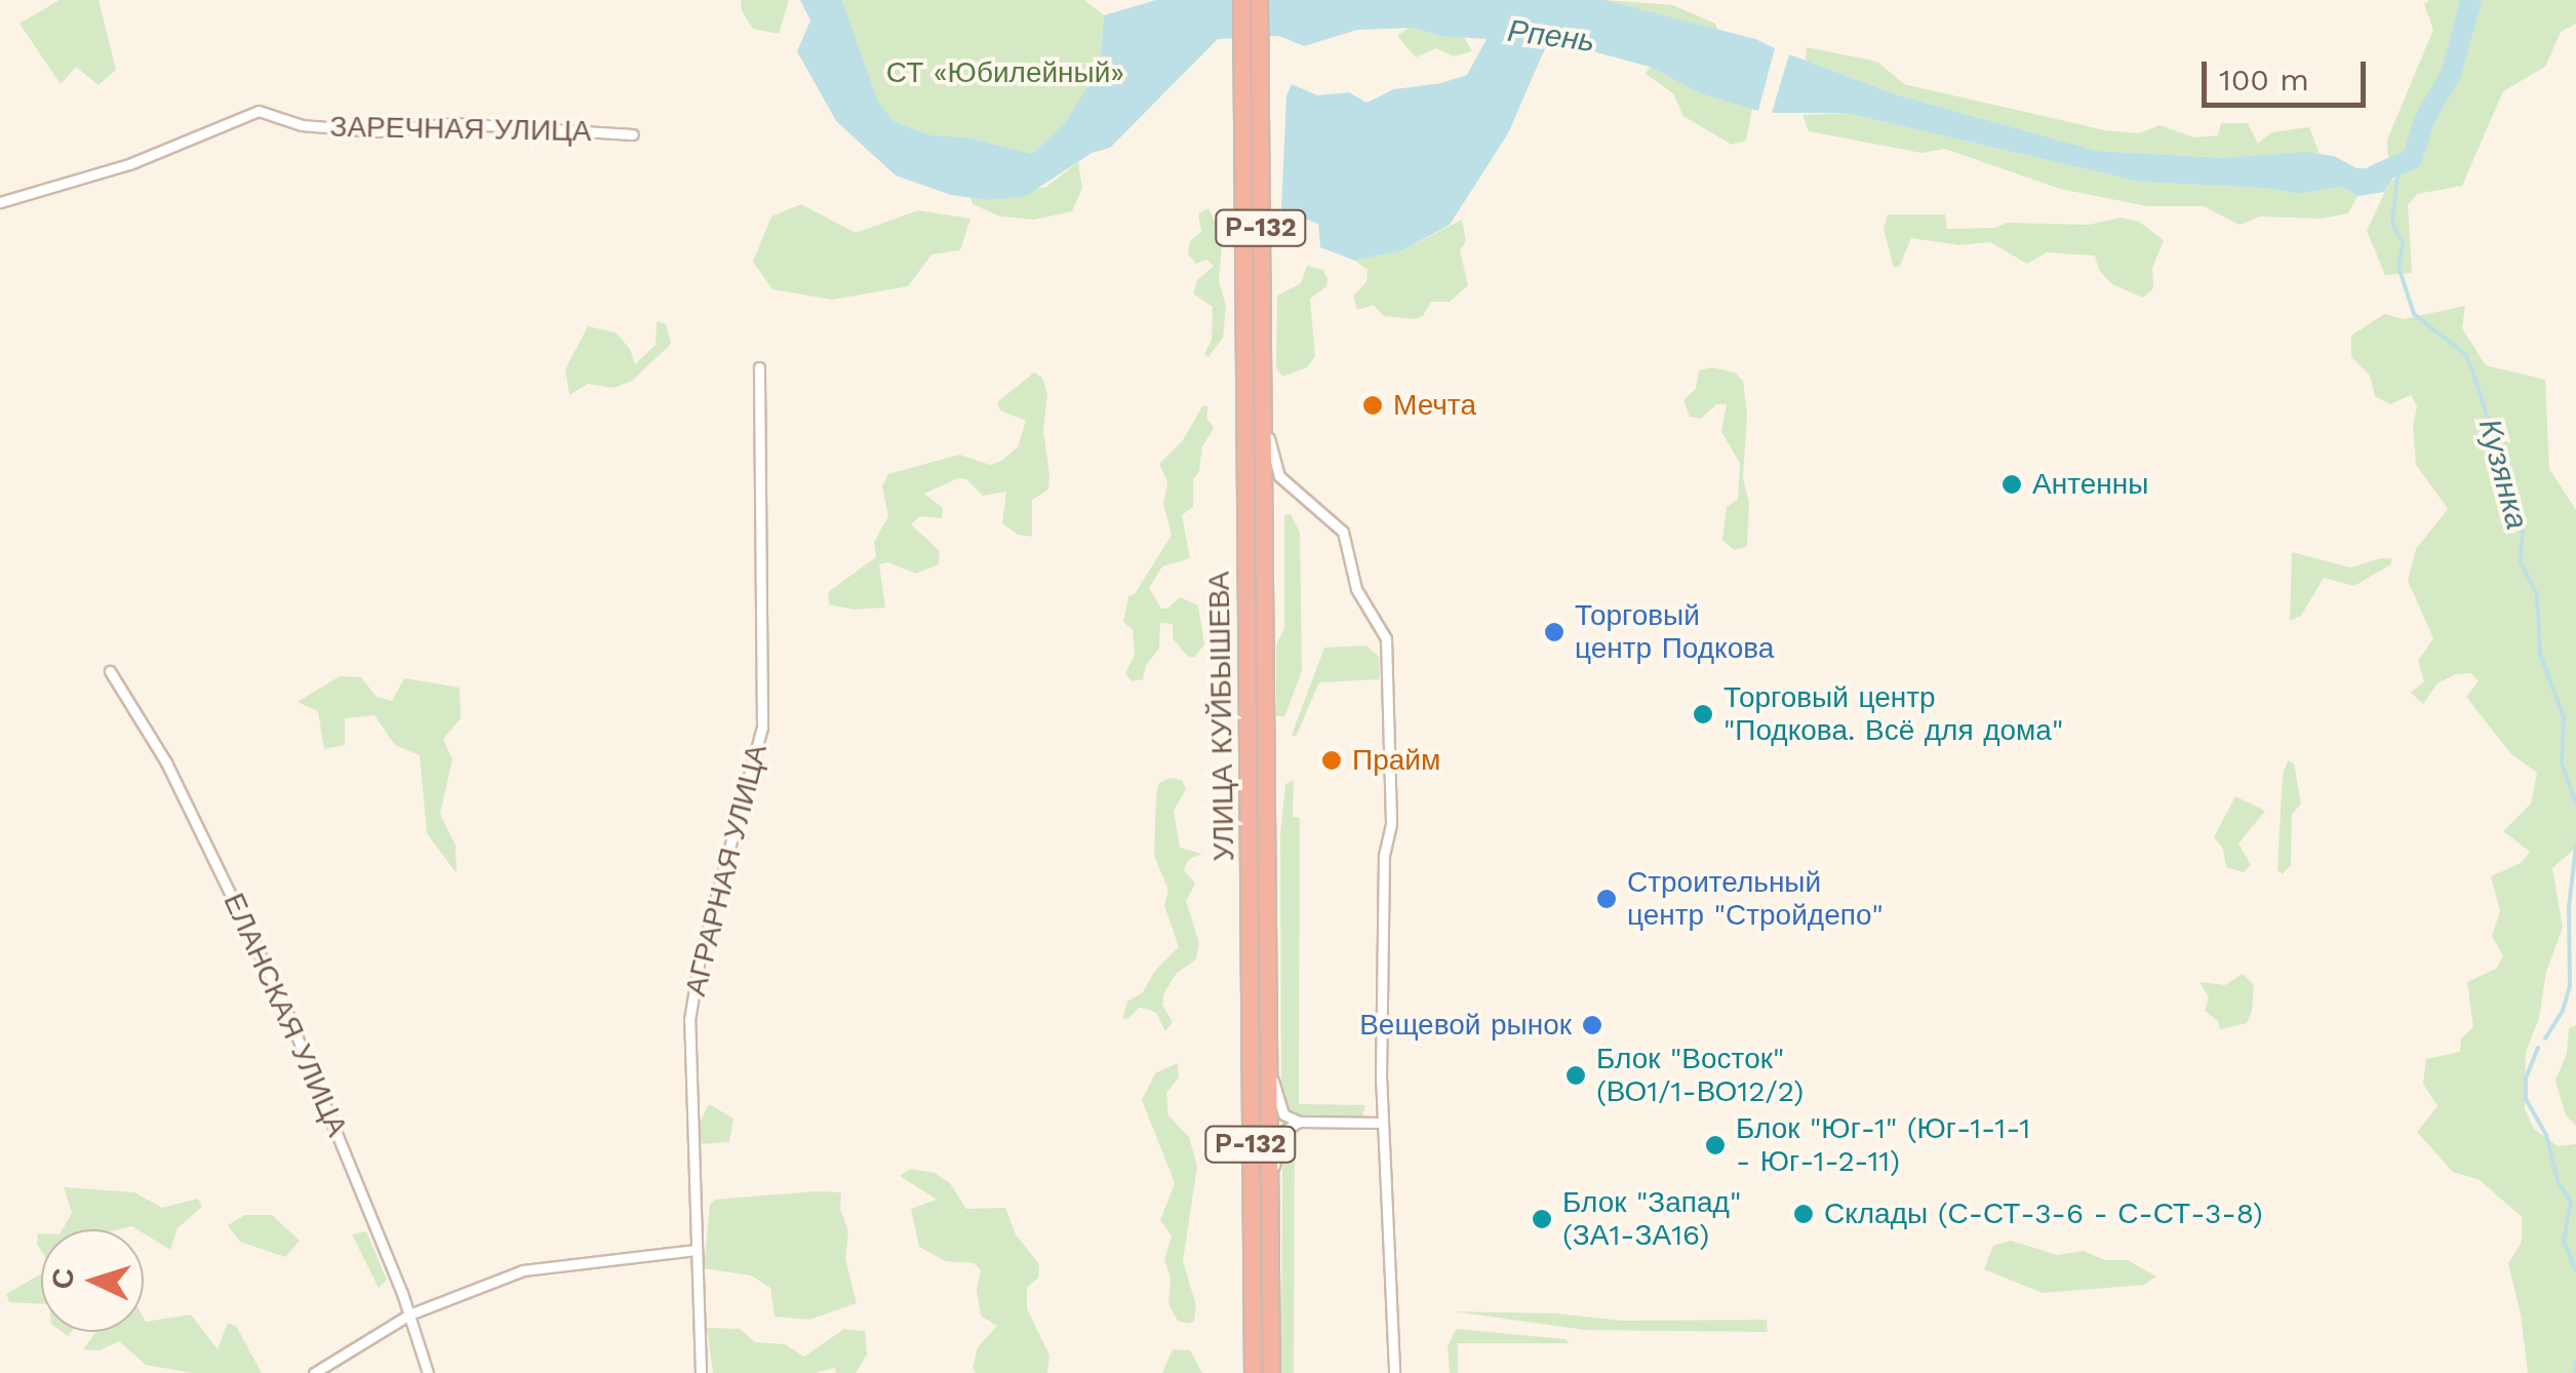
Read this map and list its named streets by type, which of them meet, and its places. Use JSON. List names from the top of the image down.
{
  "streets": {
    "highway": ["Р-132", "УЛИЦА КУЙБЫШЕВА"],
    "street": ["ЗАРЕЧНАЯ УЛИЦА", "АГРАРНАЯ УЛИЦА", "ЕЛАНСКАЯ УЛИЦА"]
  },
  "crossings": [
    ["Р-132", "УЛИЦА КУЙБЫШЕВА"]
  ],
  "water": ["Рпень", "Кузянка"],
  "parks": ["СТ «Юбилейный»"],
  "places": [
    "Мечта",
    "Антенны",
    "Торговый центр Подкова",
    "Торговый центр \"Подкова. Всё для дома\"",
    "Прайм",
    "Строительный центр \"Стройдепо\"",
    "Вещевой рынок",
    "Блок \"Восток\" (ВО1/1-ВО12/2)",
    "Блок \"Юг-1\" (Юг-1-1-1 - Юг-1-2-11)",
    "Склады (С-СТ-3-6 - С-СТ-3-8)",
    "Блок \"Запад\" (ЗА1-ЗА16)"
  ],
  "scale_bar": "100 m",
  "north": "left"
}
